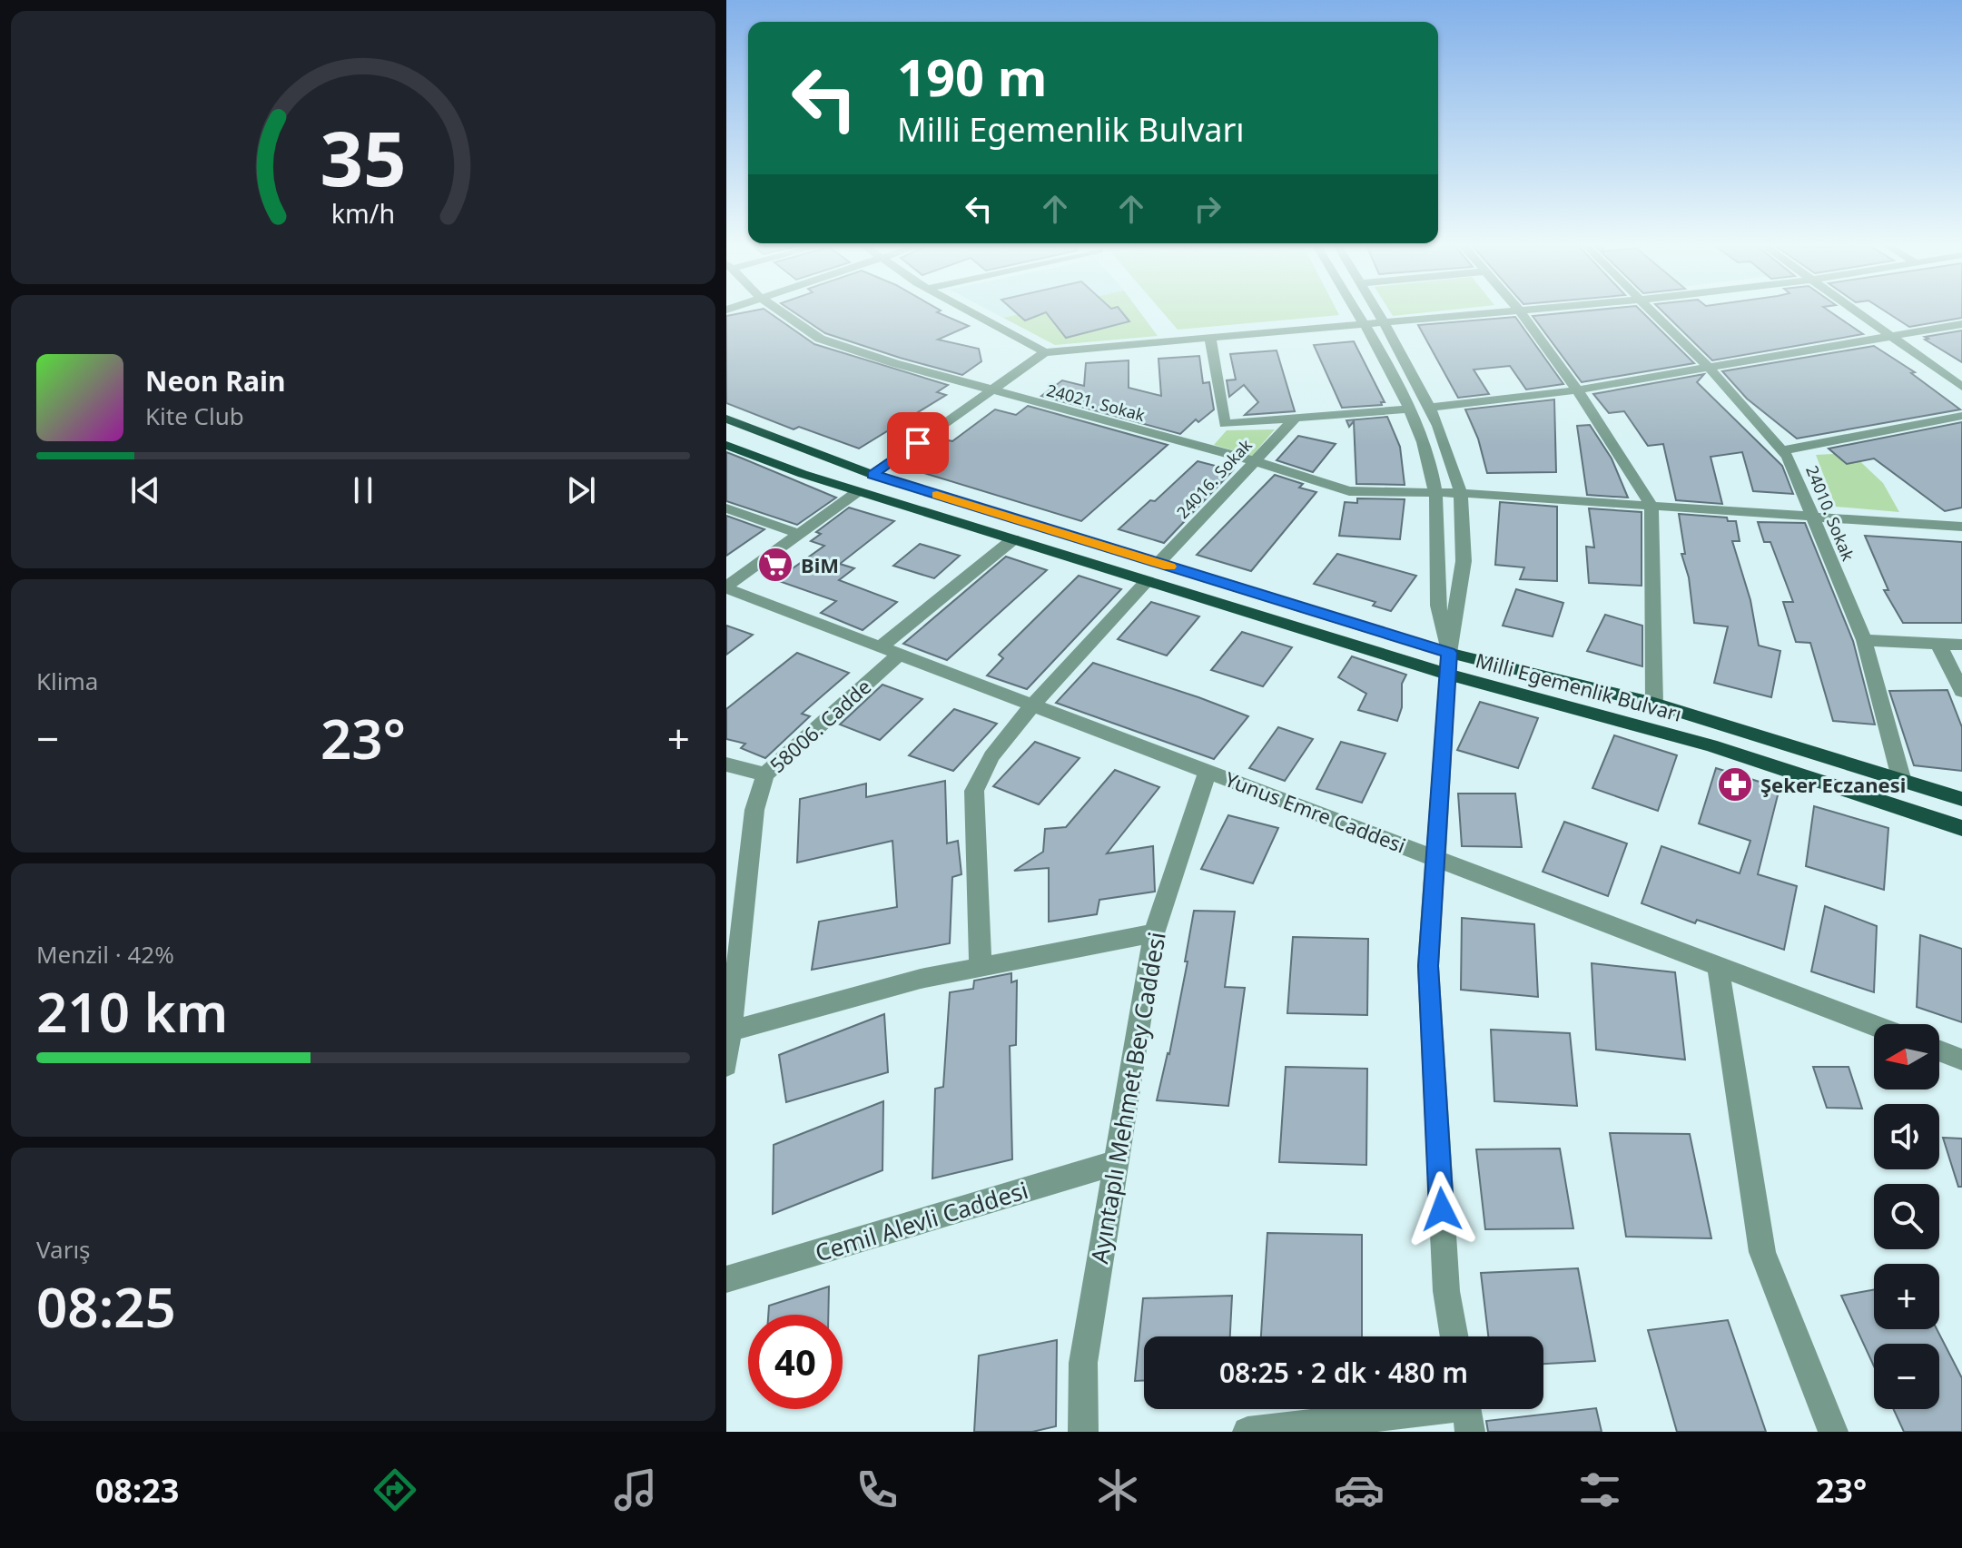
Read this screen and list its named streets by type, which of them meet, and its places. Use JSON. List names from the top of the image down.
{
  "streets": {
    "main road": ["Milli Egemenlik Bulvarı"],
    "street": [
      "24021. Sokak",
      "24016. Sokak",
      "24010. Sokak",
      "58006. Cadde",
      "Yunus Emre Caddesi",
      "Ayıntaplı Mehmet Bey Caddesi",
      "Cemil Alevli Caddesi"
    ]
  },
  "crossings": [
    ["24021. Sokak", "24016. Sokak"],
    ["24021. Sokak", "24010. Sokak"],
    ["24016. Sokak", "Milli Egemenlik Bulvarı"],
    ["24010. Sokak", "Milli Egemenlik Bulvarı"],
    ["Milli Egemenlik Bulvarı", "58006. Cadde"],
    ["58006. Cadde", "Yunus Emre Caddesi"],
    ["Yunus Emre Caddesi", "Ayıntaplı Mehmet Bey Caddesi"],
    ["Ayıntaplı Mehmet Bey Caddesi", "Cemil Alevli Caddesi"]
  ],
  "places": {
    "supermarket": ["BiM"],
    "pharmacy": ["Şeker Eczanesi"]
  },
  "north": "left",
  "page": {
    "turn": ["190 m", "Milli Egemenlik Bulvarı"],
    "song": ["Neon Rain", "Kite Club"],
    "tile": [
      "Klima",
      ["Menzil · 42%", "210 km"],
      ["Varış", "08:25"]
    ],
    "heat": ["−", "23°", "+"],
    "map_buttons": ["+", "−"],
    "limit": "40",
    "trip": "08:25 · 2 dk · 480 m",
    "tabs": ["08:23", "23°"],
    "gauge": ["35", "km/h"]
  }
}
